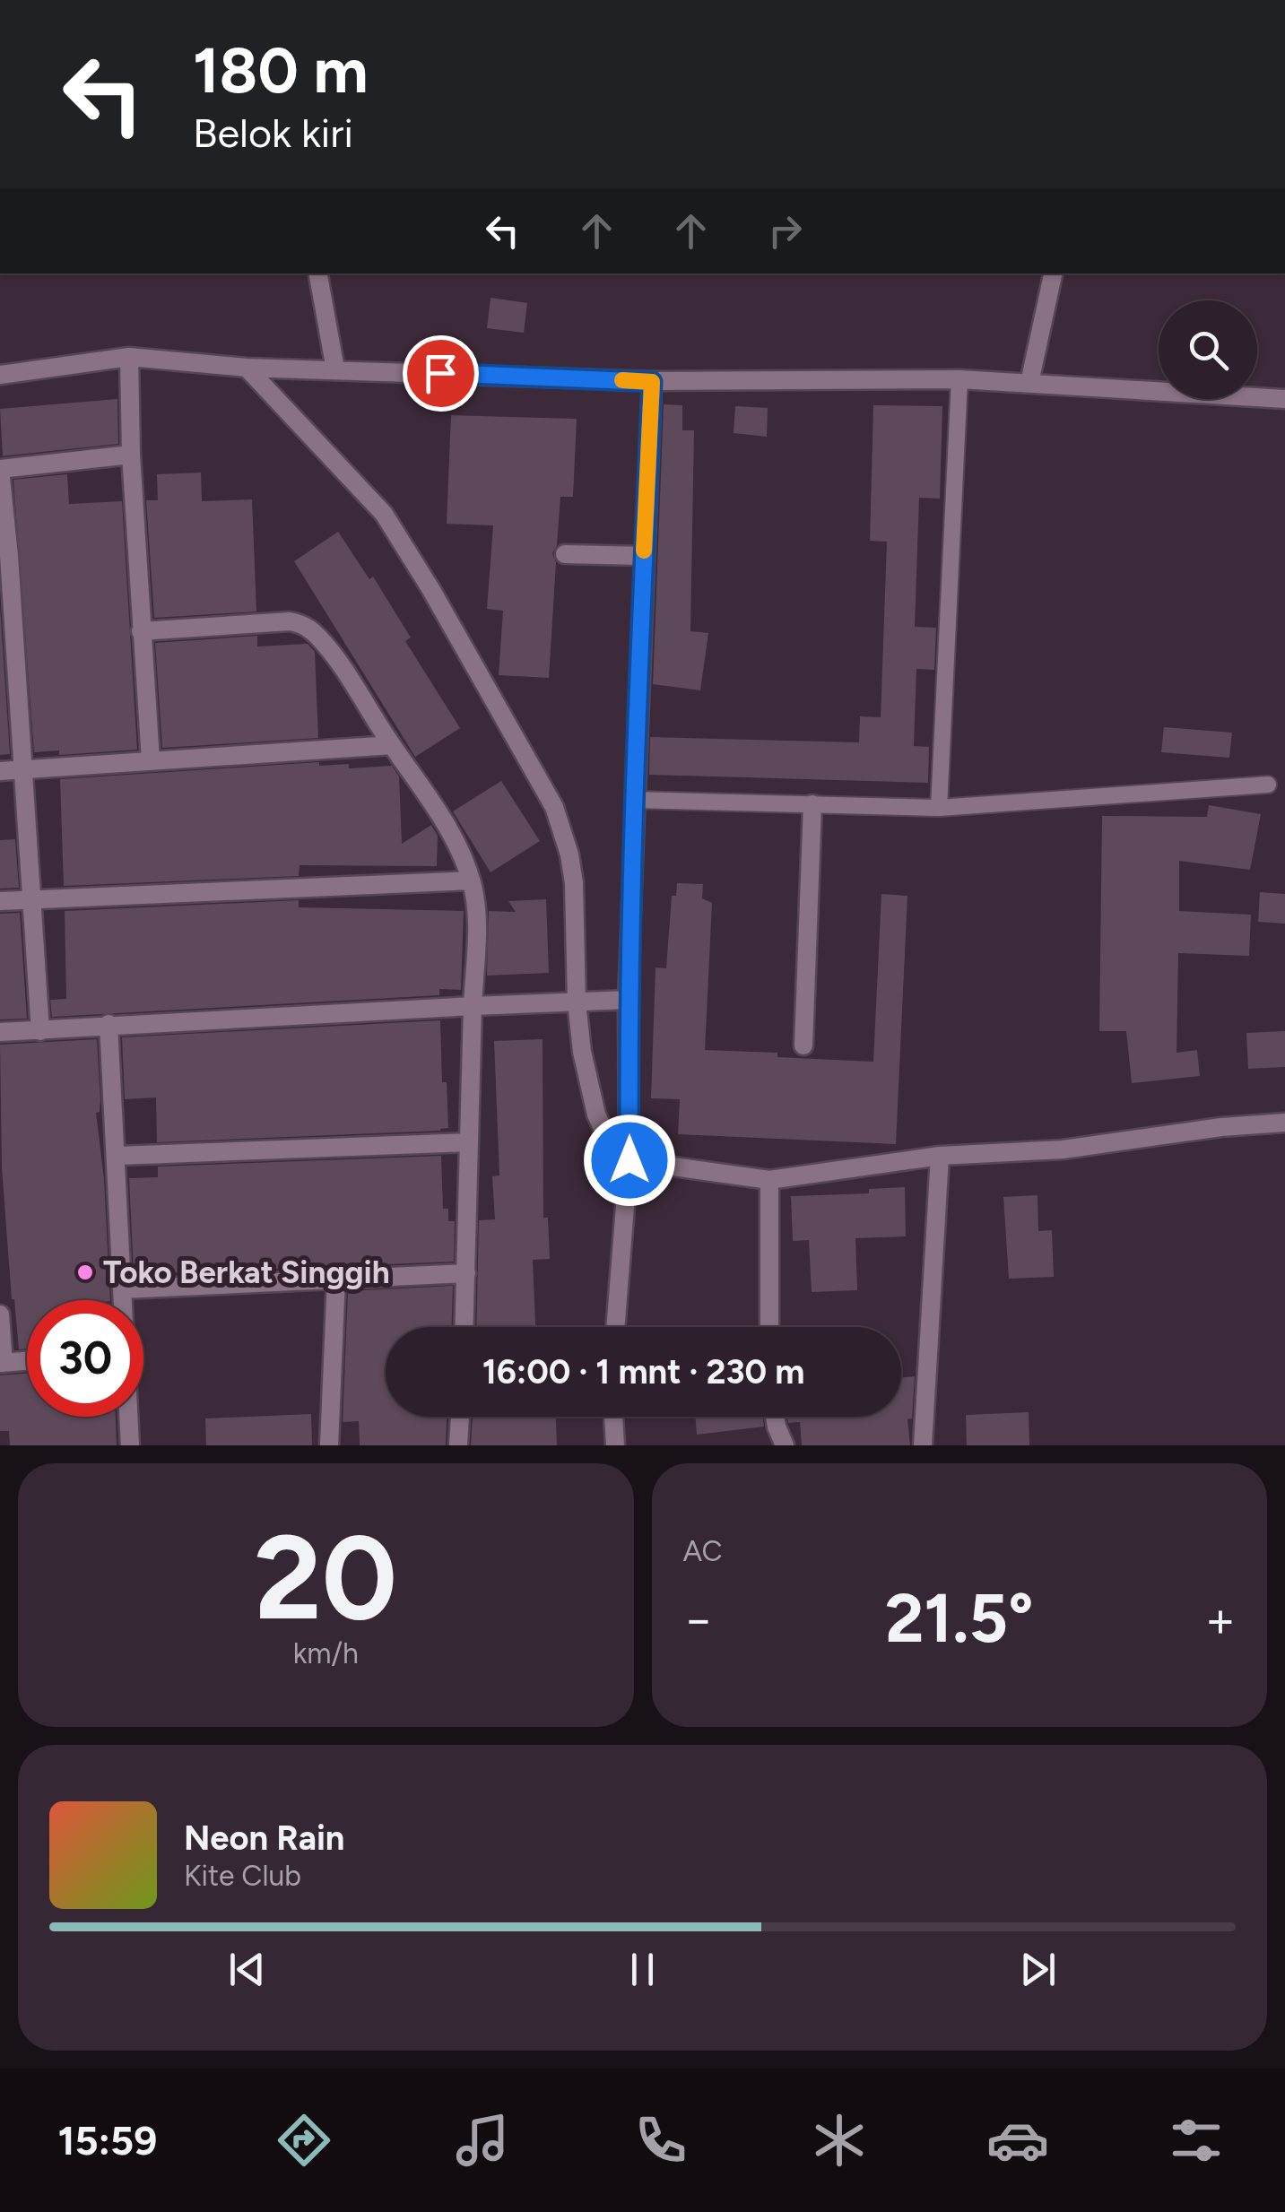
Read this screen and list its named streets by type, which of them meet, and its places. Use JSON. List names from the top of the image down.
{
  "places": ["Toko Berkat Singgih"],
  "page": {
    "turn": ["180 m", "Belok kiri"],
    "limit": "30",
    "trip": "16:00 · 1 mnt · 230 m",
    "tile": [
      ["20", "km/h"],
      "AC"
    ],
    "heat": ["−", "21.5°", "+"],
    "song": ["Neon Rain", "Kite Club"],
    "tabs": "15:59"
  }
}
